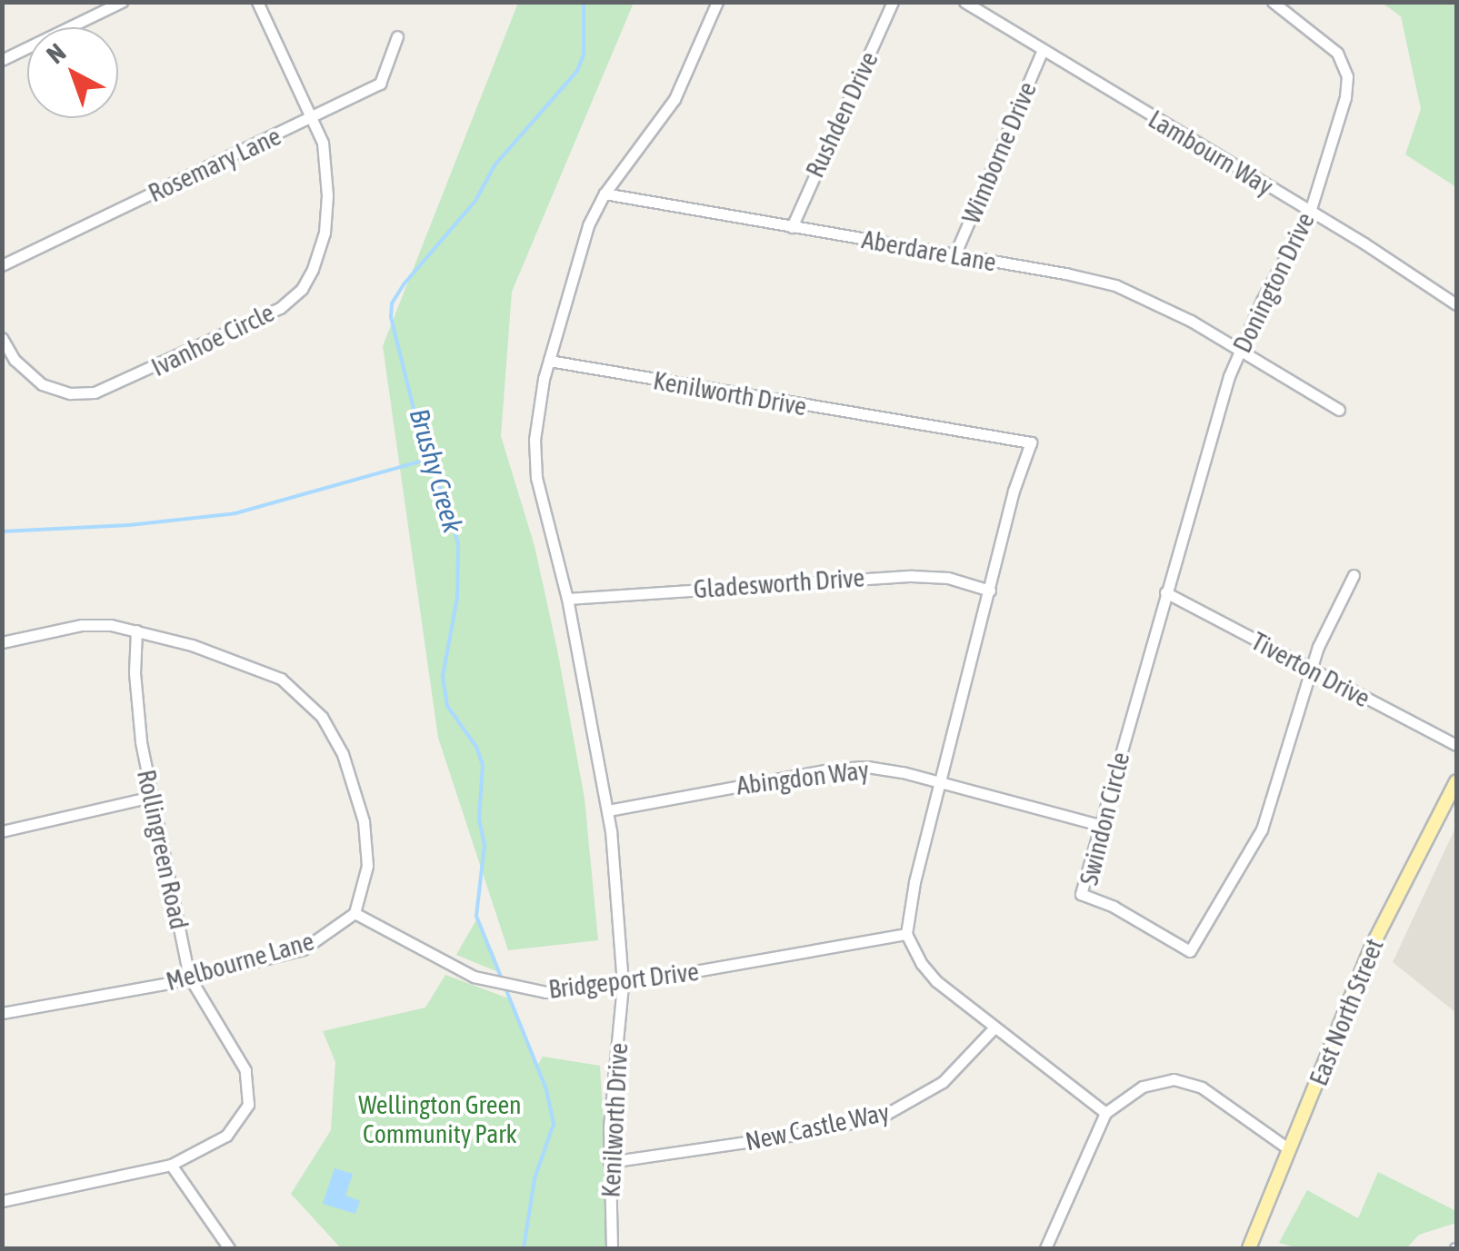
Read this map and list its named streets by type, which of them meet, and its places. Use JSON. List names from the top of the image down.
{
  "streets": {
    "main road": ["East North Street"],
    "street": [
      "Rushden Drive",
      "Wimborne Drive",
      "Lambourn Way",
      "Rosemary Lane",
      "Aberdare Lane",
      "Donington Drive",
      "Ivanhoe Circle",
      "Kenilworth Drive",
      "Gladesworth Drive",
      "Tiverton Drive",
      "Abingdon Way",
      "Swindon Circle",
      "Rollingreen Road",
      "Melbourne Lane",
      "Bridgeport Drive",
      "New Castle Way"
    ]
  },
  "crossings": [
    ["Rushden Drive", "Aberdare Lane"],
    ["Wimborne Drive", "Lambourn Way"],
    ["Wimborne Drive", "Aberdare Lane"],
    ["Lambourn Way", "Donington Drive"],
    ["Rosemary Lane", "Ivanhoe Circle"],
    ["Aberdare Lane", "Donington Drive"],
    ["Donington Drive", "Tiverton Drive"],
    ["Donington Drive", "Swindon Circle"],
    ["Kenilworth Drive", "Gladesworth Drive"],
    ["Kenilworth Drive", "Abingdon Way"],
    ["Kenilworth Drive", "Bridgeport Drive"],
    ["Kenilworth Drive", "New Castle Way"],
    ["Tiverton Drive", "Swindon Circle"],
    ["Abingdon Way", "Swindon Circle"],
    ["Rollingreen Road", "Melbourne Lane"],
    ["Melbourne Lane", "Bridgeport Drive"]
  ],
  "water": ["Brushy Creek"],
  "parks": ["Wellington Green Community Park"],
  "north": "top left"
}
